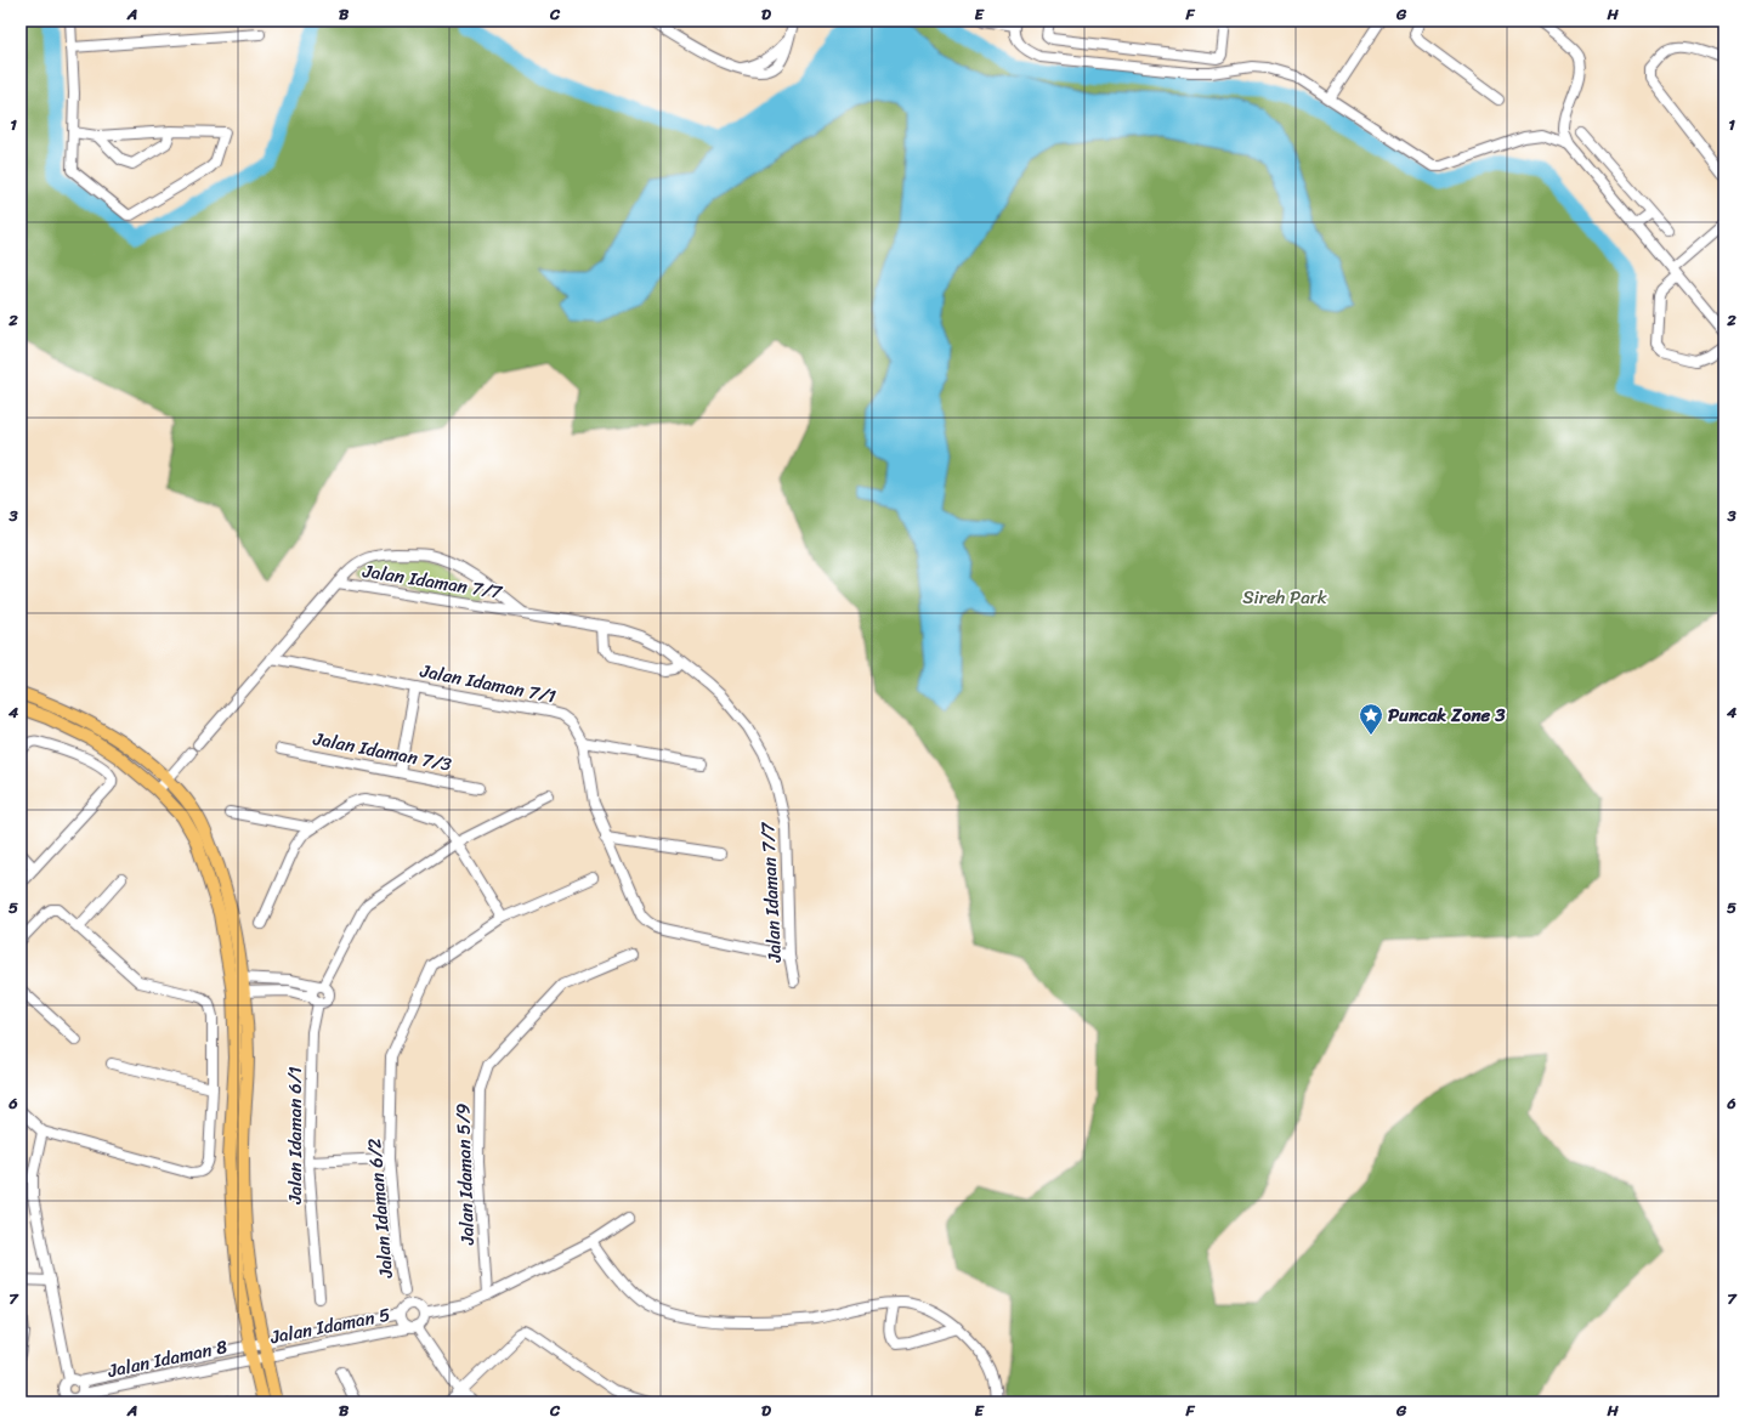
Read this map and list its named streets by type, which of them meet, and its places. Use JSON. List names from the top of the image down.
{
  "streets": {
    "street": [
      "Jalan Idaman 7/7",
      "Jalan Idaman 7/1",
      "Jalan Idaman 7/3",
      "Jalan Idaman 6/1",
      "Jalan Idaman 5/9",
      "Jalan Idaman 6/2",
      "Jalan Idaman 5",
      "Jalan Idaman 8"
    ]
  },
  "crossings": [
    ["Jalan Idaman 7/7", "Jalan Idaman 7/1"],
    ["Jalan Idaman 5", "Jalan Idaman 8"]
  ],
  "parks": ["Sireh Park"],
  "places": {
    "place": ["Puncak Zone 3"]
  },
  "grid": {
    "columns": [
      "A",
      "B",
      "C",
      "D",
      "E",
      "F",
      "G",
      "H"
    ],
    "rows": [
      "1",
      "2",
      "3",
      "4",
      "5",
      "6",
      "7"
    ]
  }
}
